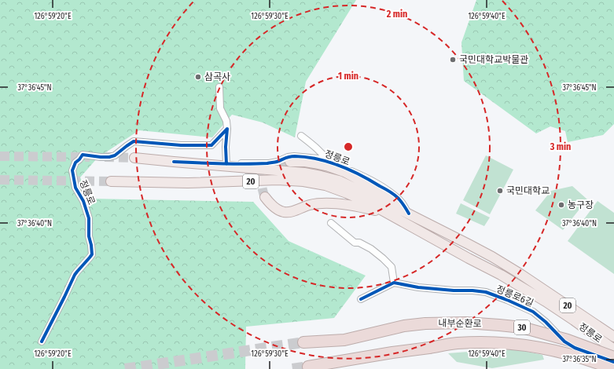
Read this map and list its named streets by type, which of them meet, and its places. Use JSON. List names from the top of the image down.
{
  "streets": {
    "highway": ["내부순환로", "30"],
    "main road": ["정릉로", "20"],
    "street": ["정릉로6길"]
  },
  "places": [
    "국민대학교박물관",
    "삼곡사",
    "국민대학교",
    "농구장"
  ],
  "coordinates": [
    "126°59'20\"E",
    "126°59'30\"E",
    "126°59'40\"E",
    "37°36'45\"N",
    "37°36'40\"N",
    "37°36'35\"N"
  ],
  "rings": ["2 min", "1 min", "3 min"]
}
